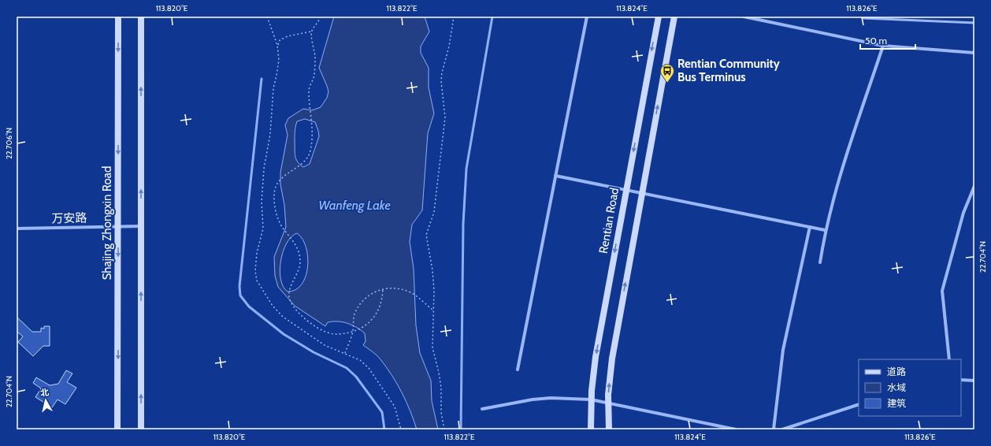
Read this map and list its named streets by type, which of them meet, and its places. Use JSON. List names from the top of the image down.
{
  "streets": {
    "street": ["万安路", "Rentian Road", "Shajing Zhongxin Road"]
  },
  "crossings": [
    ["万安路", "Shajing Zhongxin Road"]
  ],
  "water": ["Wanfeng Lake"],
  "places": {
    "bus stop": ["Rentian Community Bus Terminus"]
  },
  "legend": ["道路", "水域", "建筑"],
  "scale_bar": "50 m",
  "north": "top",
  "coordinates": [
    "113.820°E",
    "113.822°E",
    "113.824°E",
    "113.826°E",
    "22.706°N",
    "22.704°N"
  ]
}
